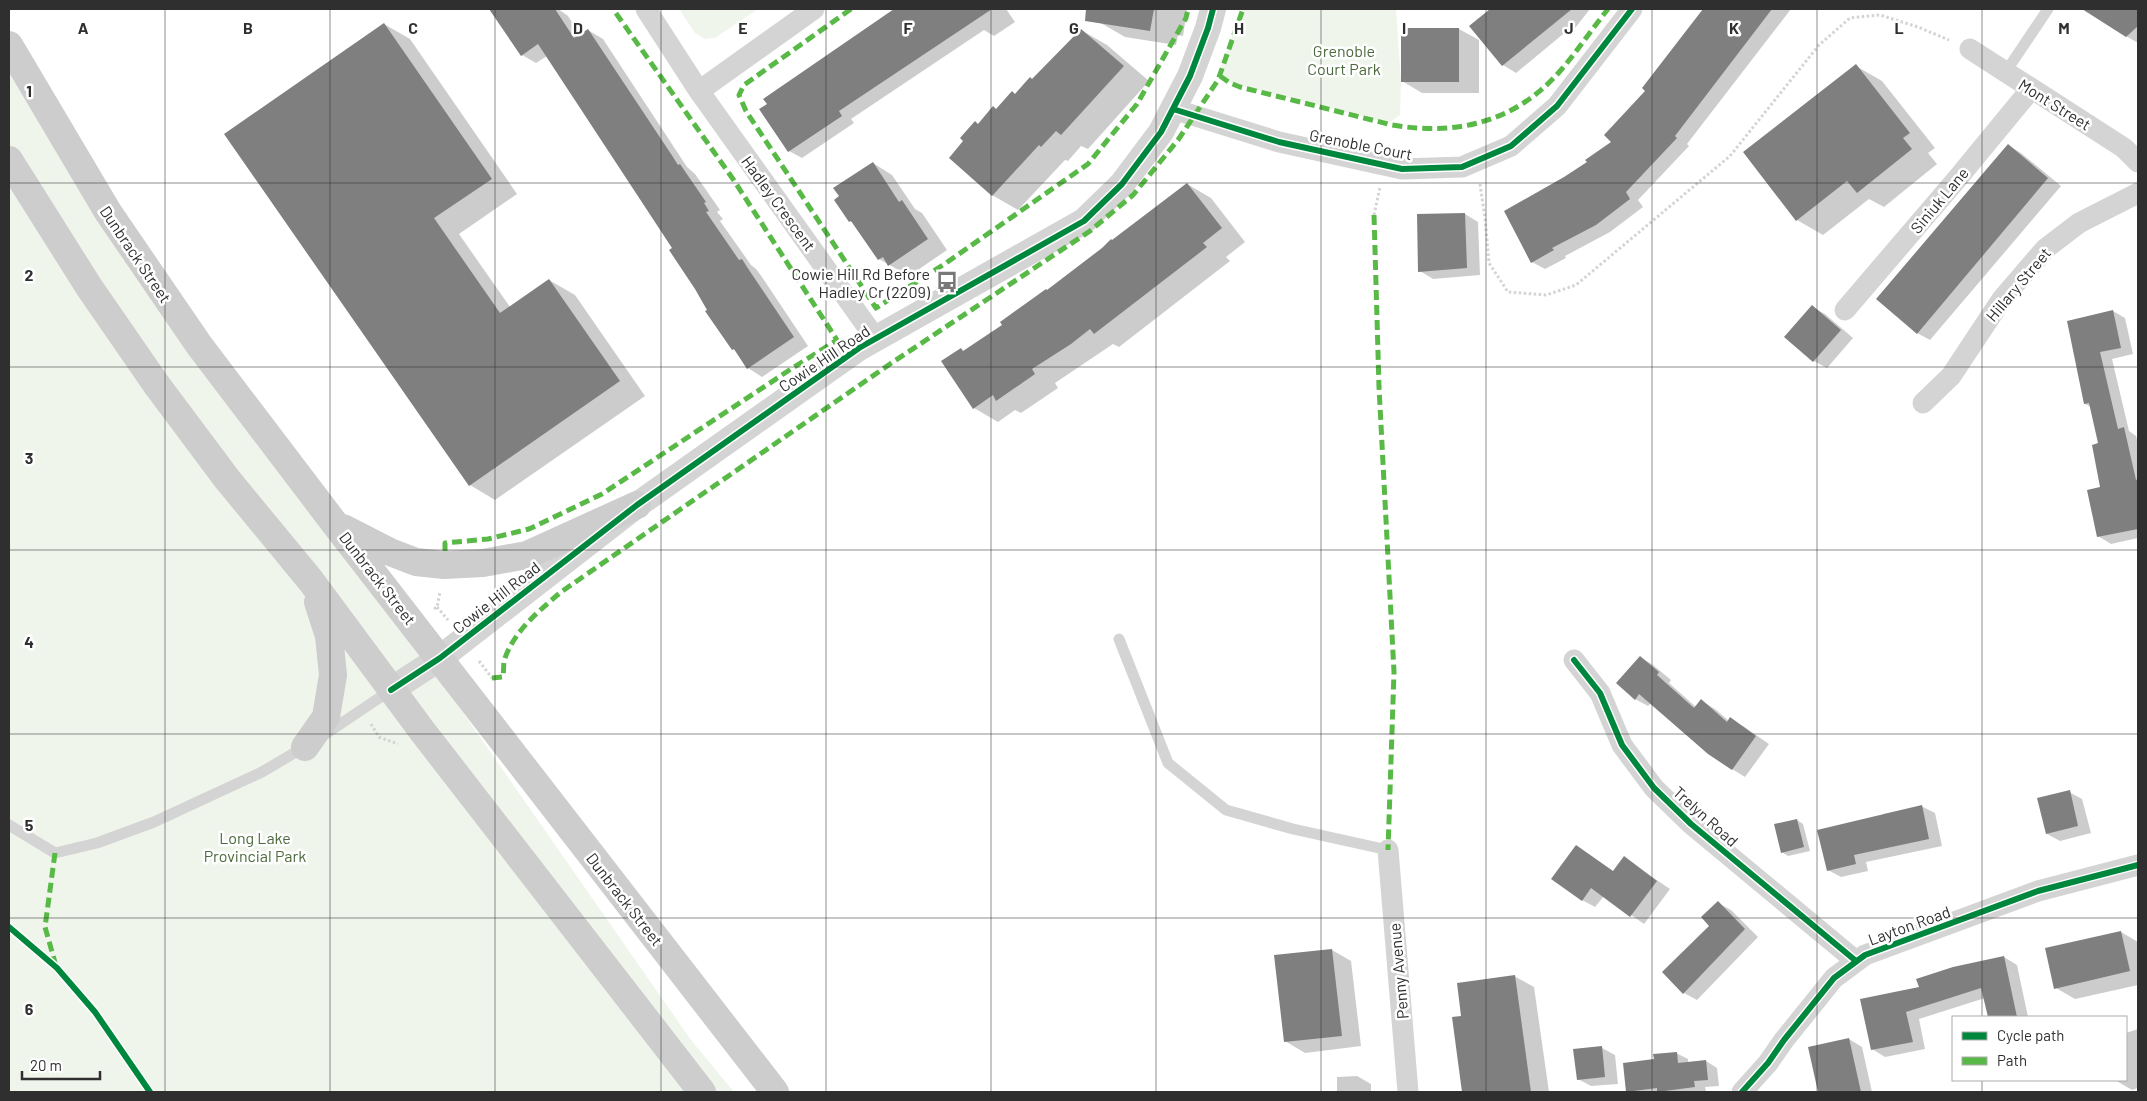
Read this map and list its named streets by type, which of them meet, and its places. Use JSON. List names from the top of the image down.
{
  "streets": {
    "main road": ["Dunbrack Street"],
    "street": [
      "Mont Street",
      "Grenoble Court",
      "Siniuk Lane",
      "Hadley Crescent",
      "Hillary Street",
      "Cowie Hill Road",
      "Trelyn Road",
      "Layton Road",
      "Penny Avenue"
    ]
  },
  "crossings": [
    ["Mont Street", "Siniuk Lane"],
    ["Grenoble Court", "Cowie Hill Road"],
    ["Hadley Crescent", "Cowie Hill Road"],
    ["Dunbrack Street", "Cowie Hill Road"],
    ["Trelyn Road", "Layton Road"]
  ],
  "parks": ["Grenoble Court Park", "Long Lake Provincial Park"],
  "places": {
    "bus stop": ["Cowie Hill Rd Before Hadley Cr (2209)"]
  },
  "legend": ["Cycle path", "Path"],
  "scale_bar": "20 m",
  "grid": {
    "columns": [
      "A",
      "B",
      "C",
      "D",
      "E",
      "F",
      "G",
      "H",
      "I",
      "J",
      "K",
      "L",
      "M"
    ],
    "rows": [
      "1",
      "2",
      "3",
      "4",
      "5",
      "6"
    ]
  }
}
